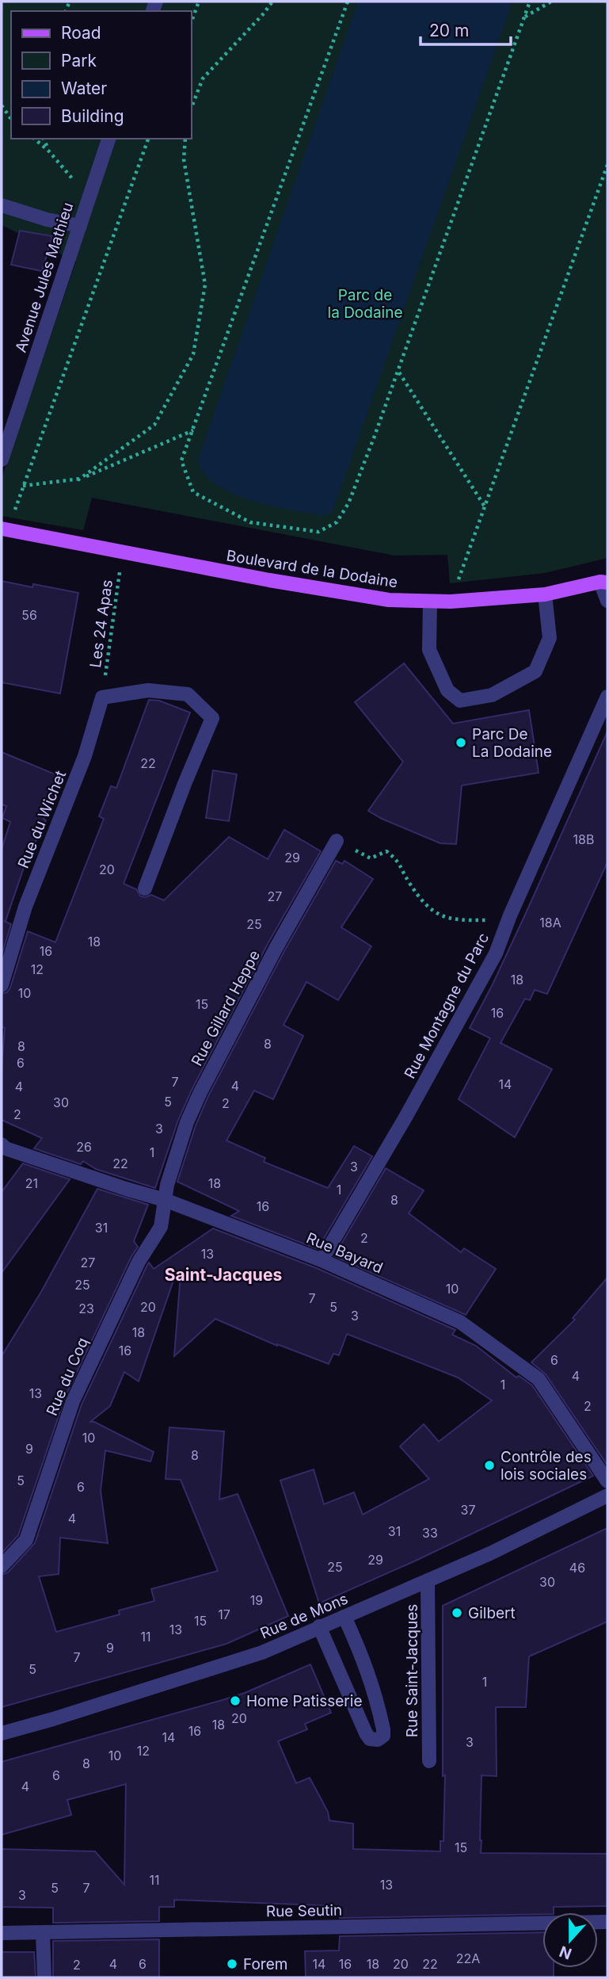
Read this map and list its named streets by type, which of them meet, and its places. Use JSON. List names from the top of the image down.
{
  "streets": {
    "main road": ["Boulevard de la Dodaine"],
    "street": [
      "Avenue Jules Mathieu",
      "Rue du Wichet",
      "Rue Montagne du Parc",
      "Rue Gillard Heppe",
      "Rue Bayard",
      "Rue du Coq",
      "Rue de Mons",
      "Rue Saint-Jacques",
      "Rue Seutin"
    ],
    "path": ["Les 24 Apas"]
  },
  "crossings": [
    ["Boulevard de la Dodaine", "Les 24 Apas"],
    ["Les 24 Apas", "Rue du Wichet"],
    ["Rue Montagne du Parc", "Rue Bayard"],
    ["Rue Gillard Heppe", "Rue Bayard"],
    ["Rue Gillard Heppe", "Rue du Coq"],
    ["Rue Bayard", "Rue du Coq"],
    ["Rue de Mons", "Rue Saint-Jacques"]
  ],
  "districts": ["Saint-Jacques"],
  "parks": ["Parc de la Dodaine"],
  "places": [
    "Parc De La Dodaine",
    "Contrôle des lois sociales",
    "Gilbert",
    "Home Patisserie",
    "Forem"
  ],
  "house_numbers": [
    "56",
    "22",
    "18B",
    "29",
    "20",
    "27",
    "18A",
    "25",
    "18",
    "16",
    "12",
    "18",
    "10",
    "15",
    "16",
    "8",
    "8",
    "6",
    "7",
    "14",
    "4",
    "4",
    "5",
    "30",
    "2",
    "2",
    "3",
    "26",
    "1",
    "22",
    "3",
    "21",
    "18",
    "1",
    "8",
    "16",
    "31",
    "2",
    "13",
    "27",
    "25",
    "10",
    "7",
    "20",
    "5",
    "23",
    "3",
    "18",
    "16",
    "6",
    "4",
    "1",
    "13",
    "2",
    "10",
    "9",
    "8",
    "5",
    "6",
    "37",
    "4",
    "31",
    "33",
    "29",
    "25",
    "46",
    "30",
    "19",
    "17",
    "15",
    "13",
    "11",
    "9",
    "7",
    "5",
    "1",
    "20",
    "18",
    "16",
    "14",
    "3",
    "12",
    "10",
    "8",
    "6",
    "4",
    "15",
    "11",
    "13",
    "5",
    "7",
    "3",
    "22A",
    "4",
    "6",
    "14",
    "16",
    "18",
    "20",
    "22",
    "2"
  ],
  "legend": [
    "Road",
    "Park",
    "Water",
    "Building"
  ],
  "scale_bar": "20 m",
  "north": "bottom"
}
